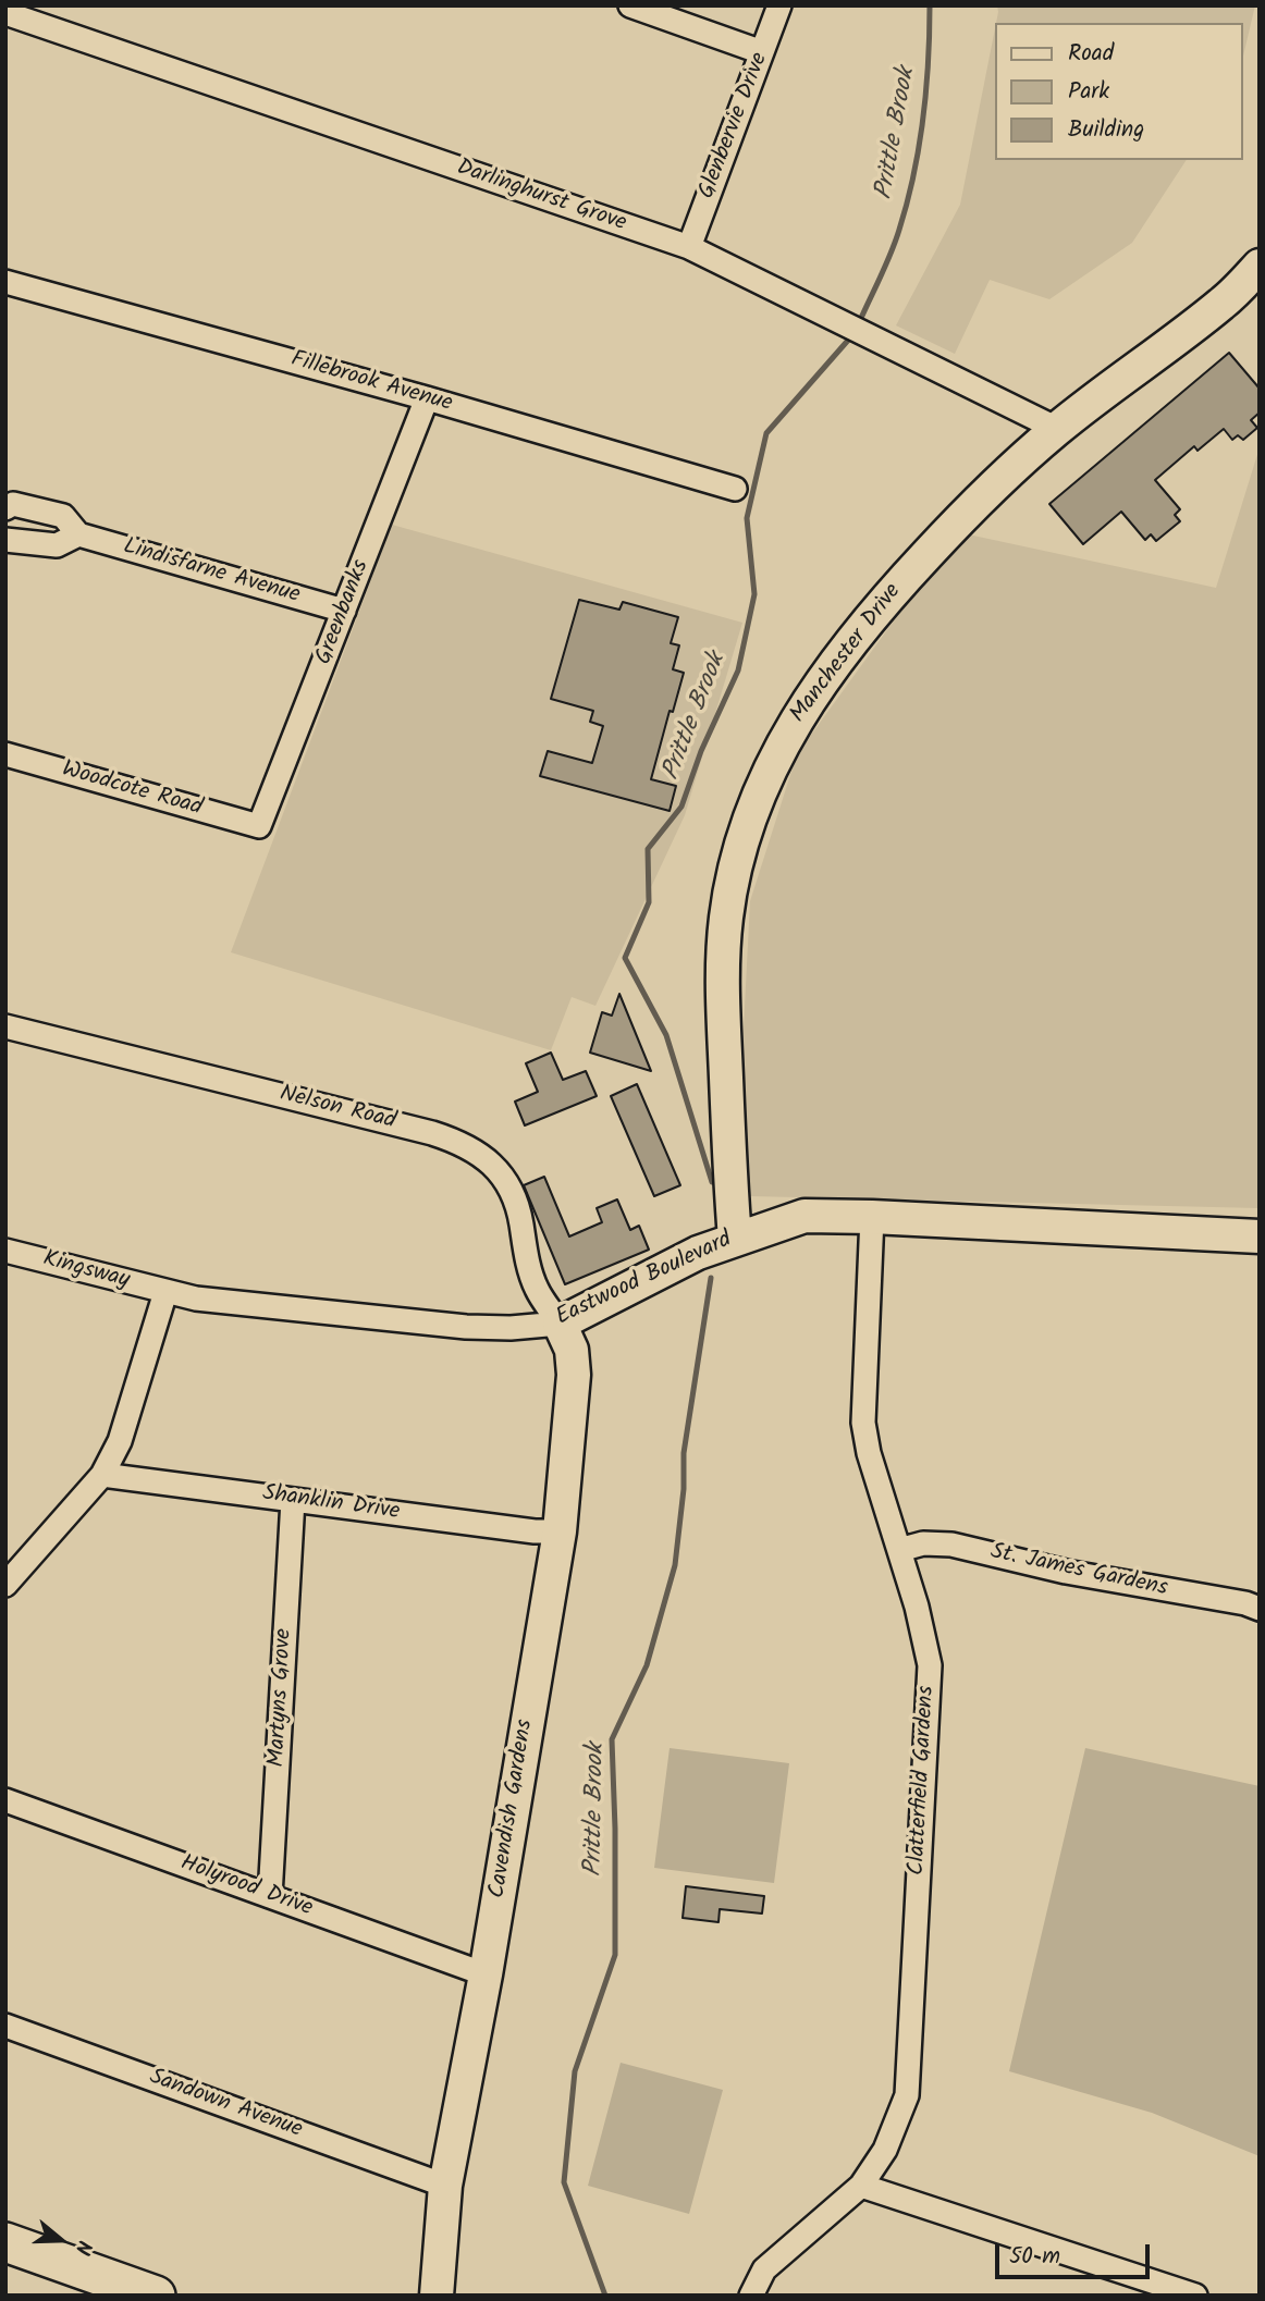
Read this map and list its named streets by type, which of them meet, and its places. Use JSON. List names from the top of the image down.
{
  "streets": {
    "street": [
      "Glenbervie Drive",
      "Darlinghurst Grove",
      "Fillebrook Avenue",
      "Lindisfarne Avenue",
      "Greenbanks",
      "Manchester Drive",
      "Woodcote Road",
      "Nelson Road",
      "Kingsway",
      "Eastwood Boulevard",
      "Shanklin Drive",
      "St. James Gardens",
      "Martyns Grove",
      "Clatterfield Gardens",
      "Cavendish Gardens",
      "Holyrood Drive",
      "Sandown Avenue"
    ]
  },
  "crossings": [
    ["Glenbervie Drive", "Darlinghurst Grove"],
    ["Darlinghurst Grove", "Manchester Drive"],
    ["Fillebrook Avenue", "Greenbanks"],
    ["Lindisfarne Avenue", "Greenbanks"],
    ["Greenbanks", "Woodcote Road"],
    ["Manchester Drive", "Eastwood Boulevard"],
    ["Nelson Road", "Eastwood Boulevard"],
    ["Nelson Road", "Cavendish Gardens"],
    ["Kingsway", "Eastwood Boulevard"],
    ["Eastwood Boulevard", "Clatterfield Gardens"],
    ["Eastwood Boulevard", "Cavendish Gardens"],
    ["Shanklin Drive", "Martyns Grove"],
    ["Shanklin Drive", "Cavendish Gardens"],
    ["St. James Gardens", "Clatterfield Gardens"],
    ["Martyns Grove", "Holyrood Drive"],
    ["Cavendish Gardens", "Holyrood Drive"],
    ["Cavendish Gardens", "Sandown Avenue"]
  ],
  "water": ["Prittle Brook"],
  "legend": ["Road", "Park", "Building"],
  "scale_bar": "50 m",
  "north": "right"
}
